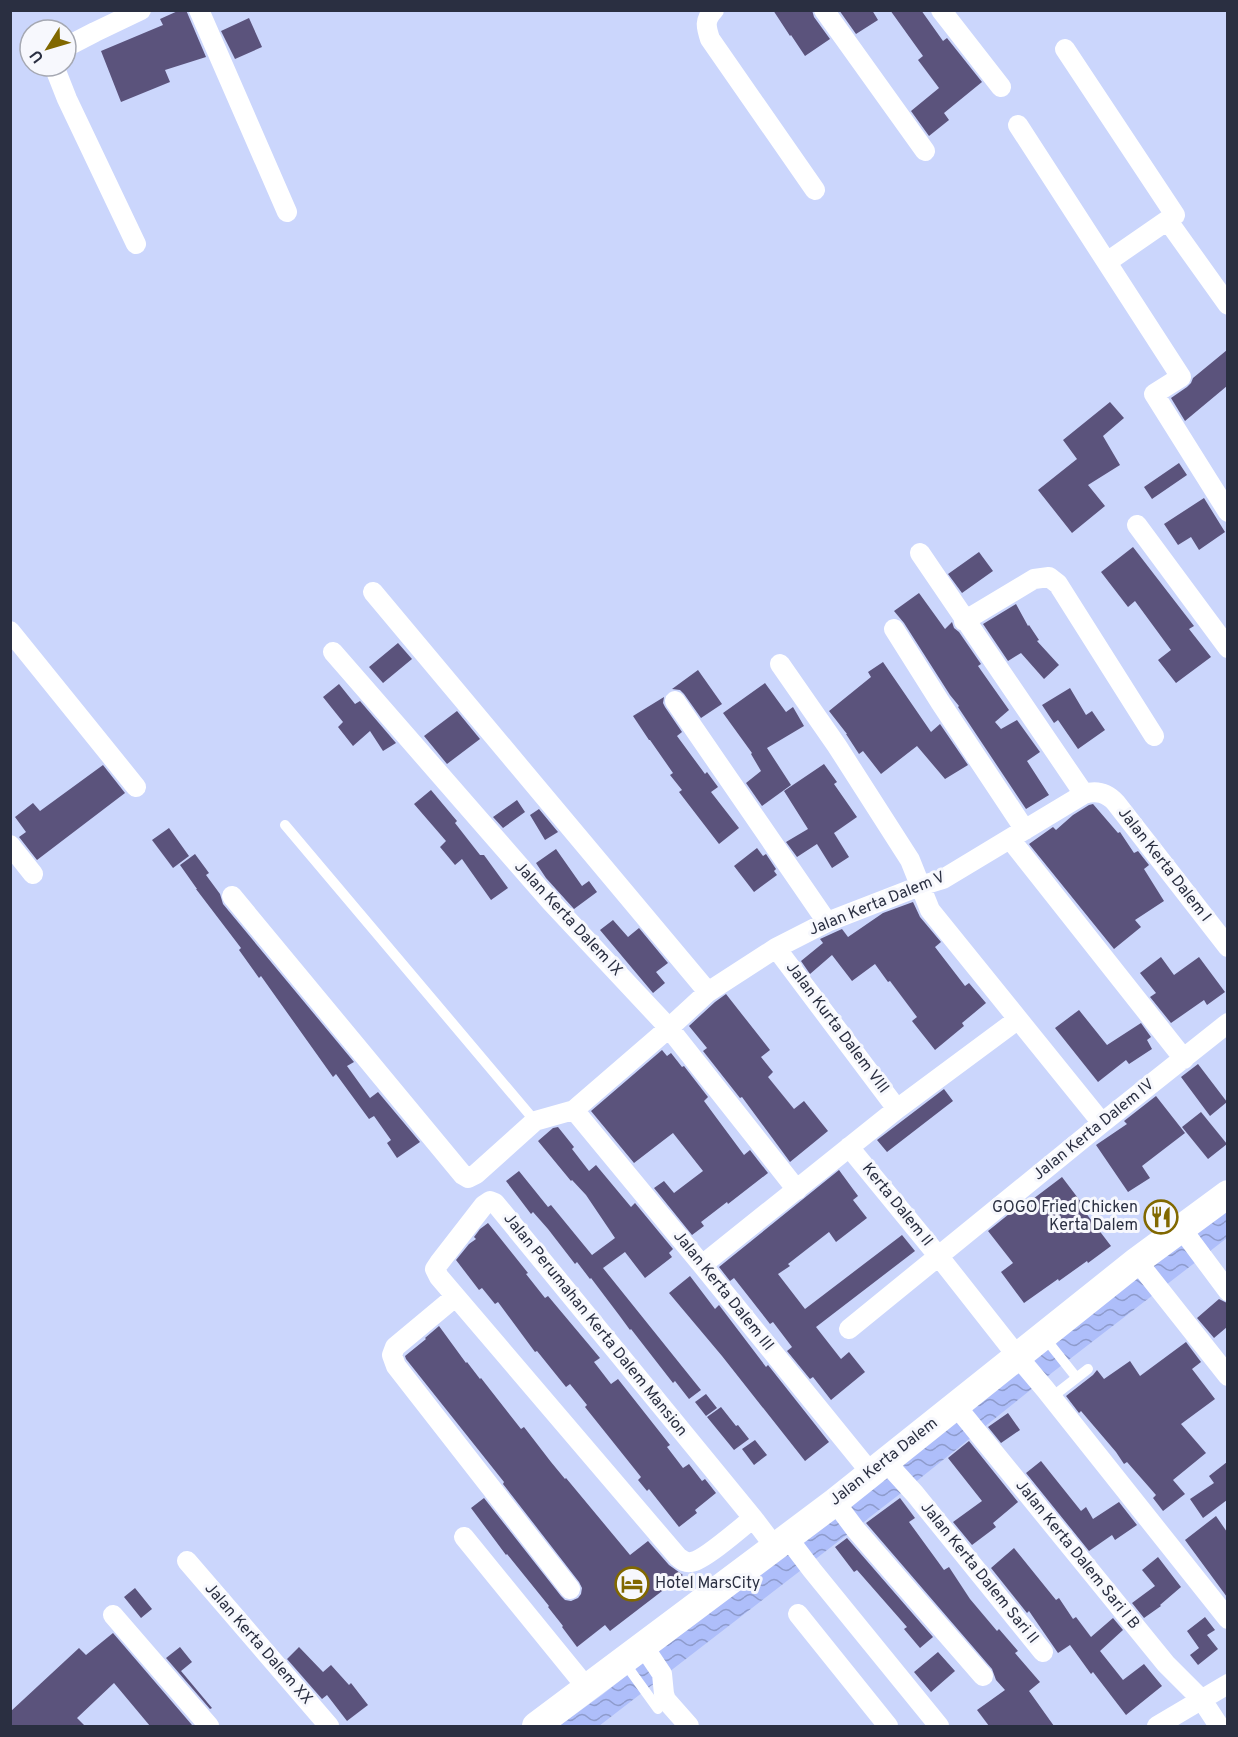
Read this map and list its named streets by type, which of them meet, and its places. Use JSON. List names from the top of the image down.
{
  "streets": {
    "street": [
      "Jalan Kerta Dalem I",
      "Jalan Kerta Dalem V",
      "Jalan Kerta Dalem IX",
      "Jalan Kurta Dalem VIII",
      "Jalan Kerta Dalem IV",
      "Kerta Dalem II",
      "Jalan Kerta Dalem III",
      "Jalan Perumahan Kerta Dalem Mansion",
      "Jalan Kerta Dalem",
      "Jalan Kerta Dalem Sari I B",
      "Jalan Kerta Dalem Sari II",
      "Jalan Kerta Dalem XX"
    ]
  },
  "crossings": [
    ["Jalan Kerta Dalem I", "Jalan Kerta Dalem V"],
    ["Jalan Kerta Dalem V", "Jalan Kerta Dalem IX"],
    ["Jalan Kerta Dalem V", "Jalan Kurta Dalem VIII"],
    ["Jalan Kerta Dalem V", "Jalan Kerta Dalem III"],
    ["Jalan Kerta Dalem IV", "Kerta Dalem II"],
    ["Kerta Dalem II", "Jalan Kerta Dalem"],
    ["Jalan Kerta Dalem III", "Jalan Kerta Dalem"],
    ["Jalan Kerta Dalem III", "Jalan Kerta Dalem Sari II"],
    ["Jalan Perumahan Kerta Dalem Mansion", "Jalan Kerta Dalem"],
    ["Jalan Kerta Dalem", "Jalan Kerta Dalem Sari I B"]
  ],
  "places": {
    "restaurant": ["GOGO Fried Chicken Kerta Dalem"],
    "hotel": ["Hotel MarsCity"]
  },
  "north": "bottom left"
}
